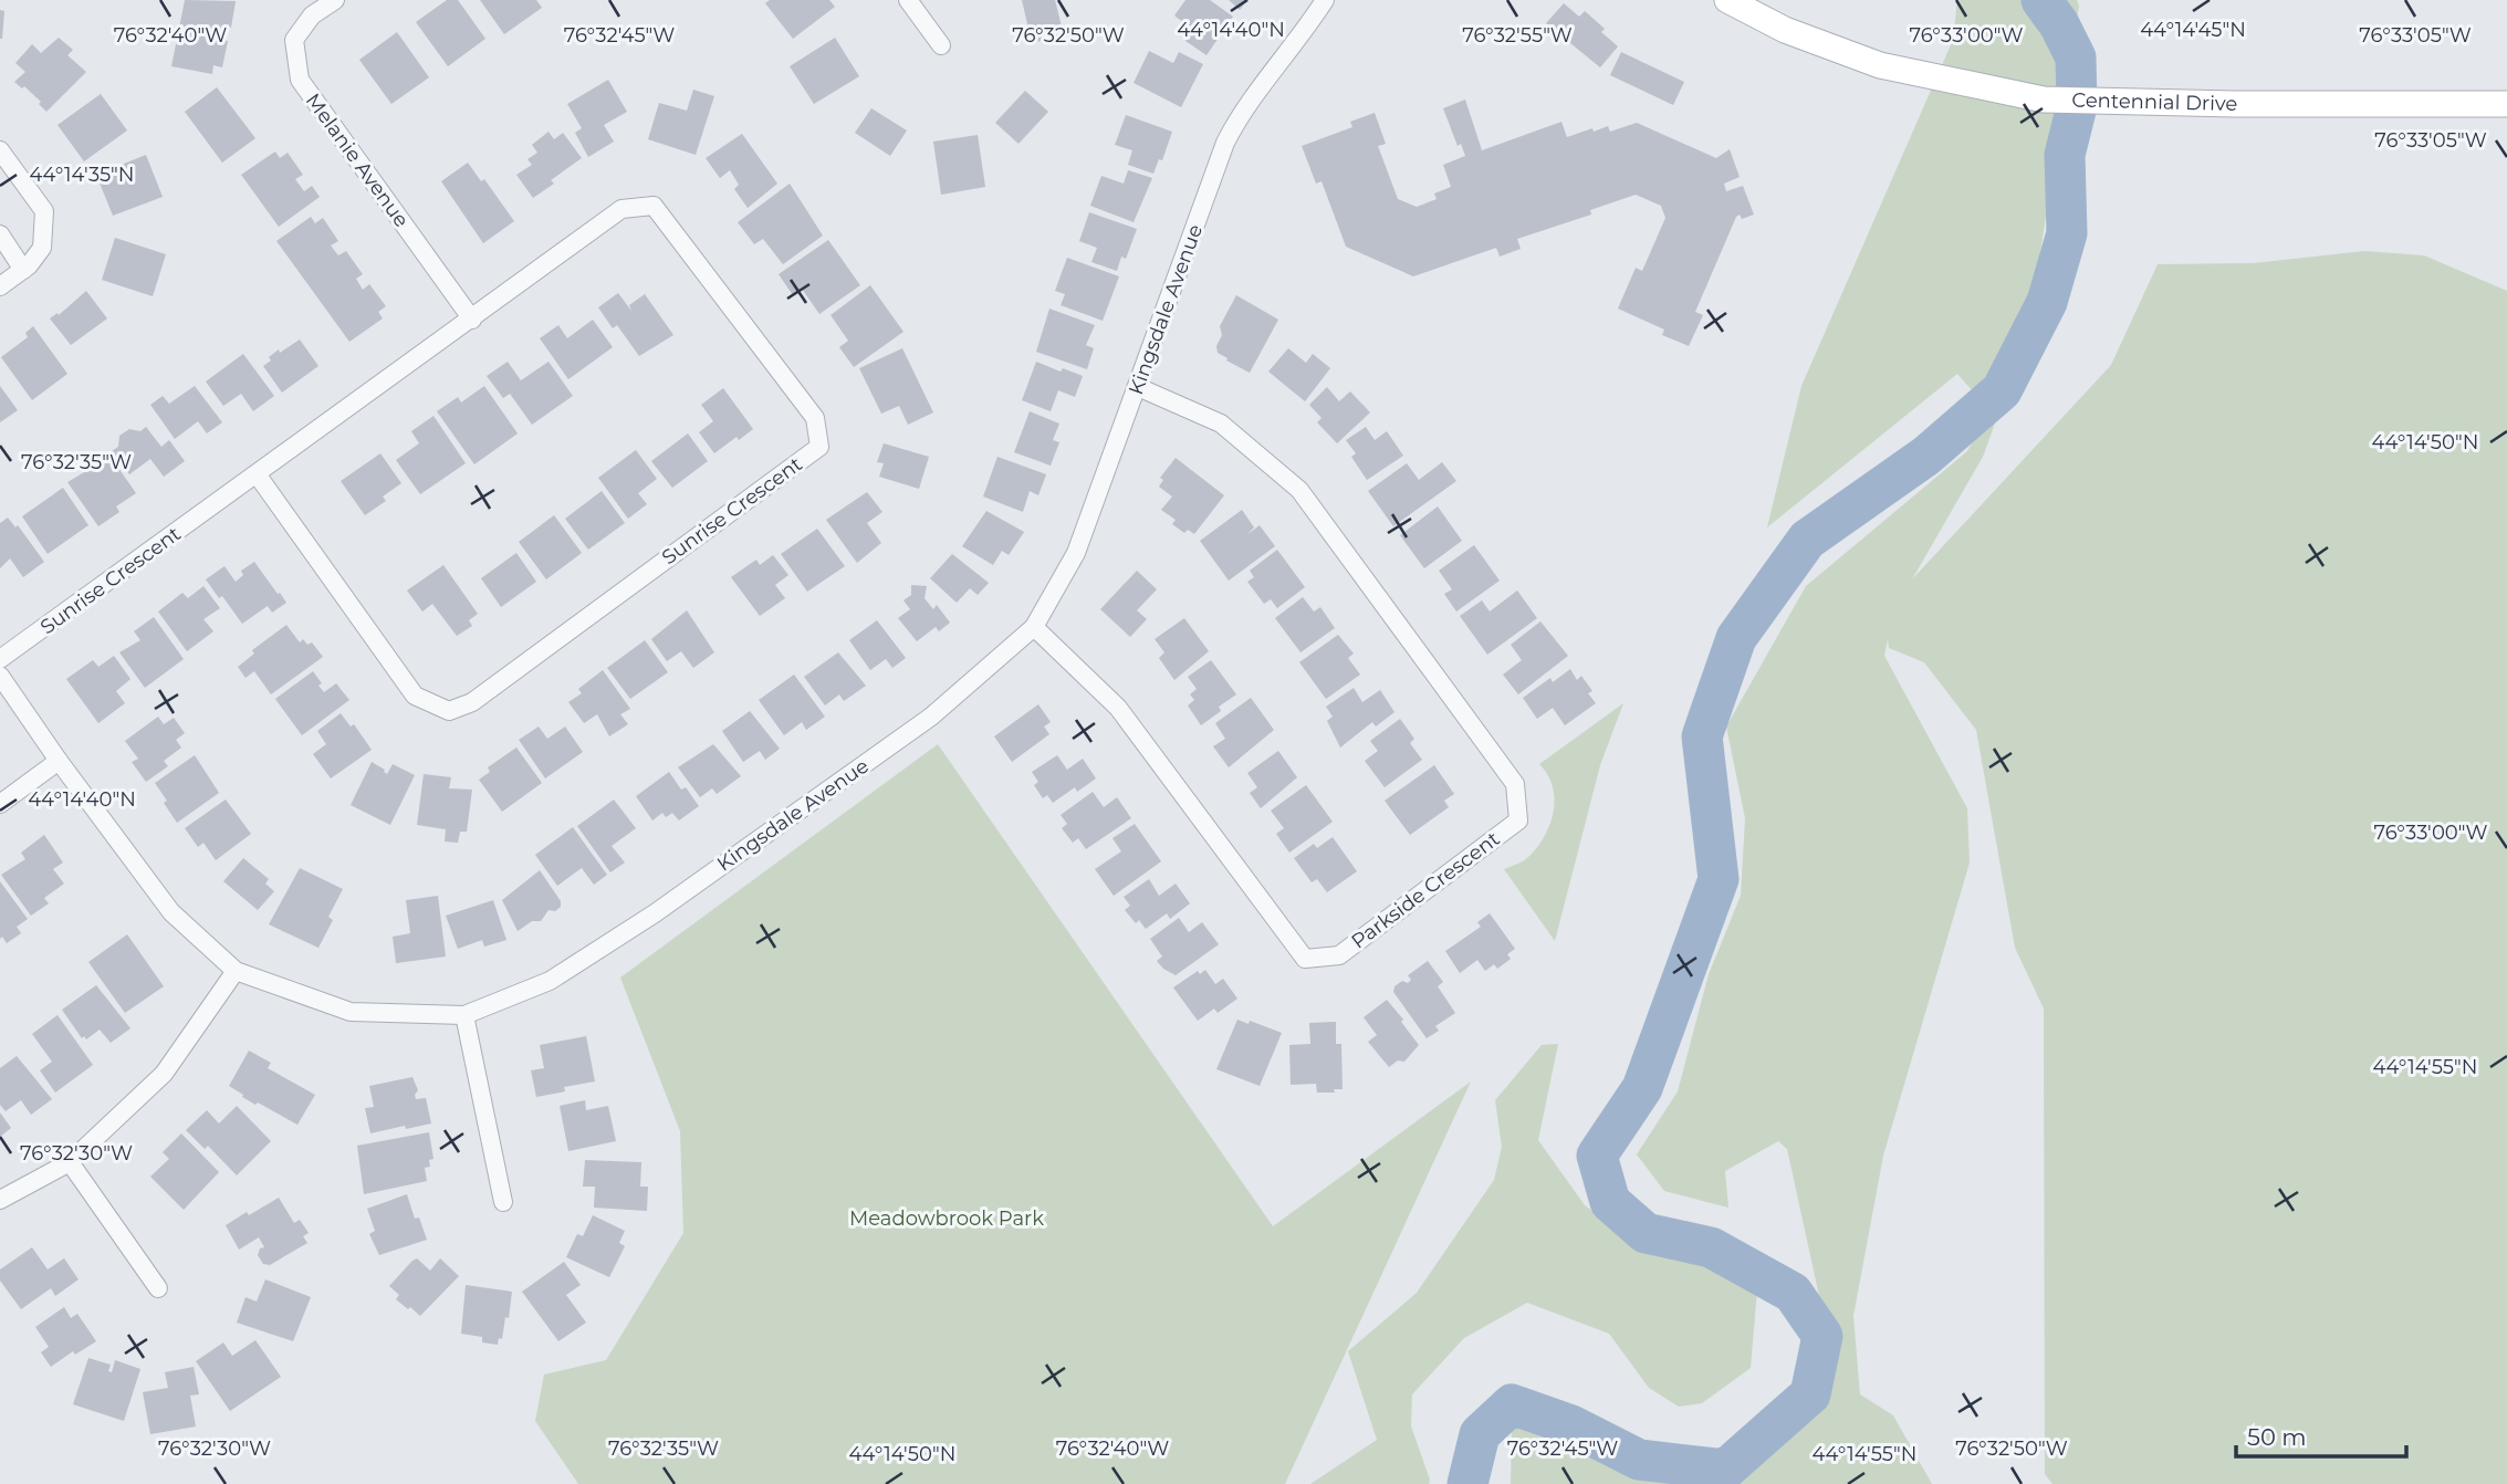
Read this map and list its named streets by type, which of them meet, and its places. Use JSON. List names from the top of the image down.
{
  "streets": {
    "main road": ["Centennial Drive"],
    "street": [
      "Melanie Avenue",
      "Kingsdale Avenue",
      "Sunrise Crescent",
      "Parkside Crescent"
    ]
  },
  "crossings": [
    ["Melanie Avenue", "Sunrise Crescent"],
    ["Kingsdale Avenue", "Parkside Crescent"]
  ],
  "parks": ["Meadowbrook Park"],
  "scale_bar": "50 m",
  "coordinates": [
    "44°14'40\"N",
    "44°14'45\"N",
    "76°32'40\"W",
    "76°32'45\"W",
    "76°32'50\"W",
    "76°32'55\"W",
    "76°33'00\"W",
    "76°33'05\"W",
    "44°14'35\"N",
    "44°14'50\"N",
    "76°32'35\"W",
    "44°14'55\"N",
    "76°32'30\"W"
  ]
}
